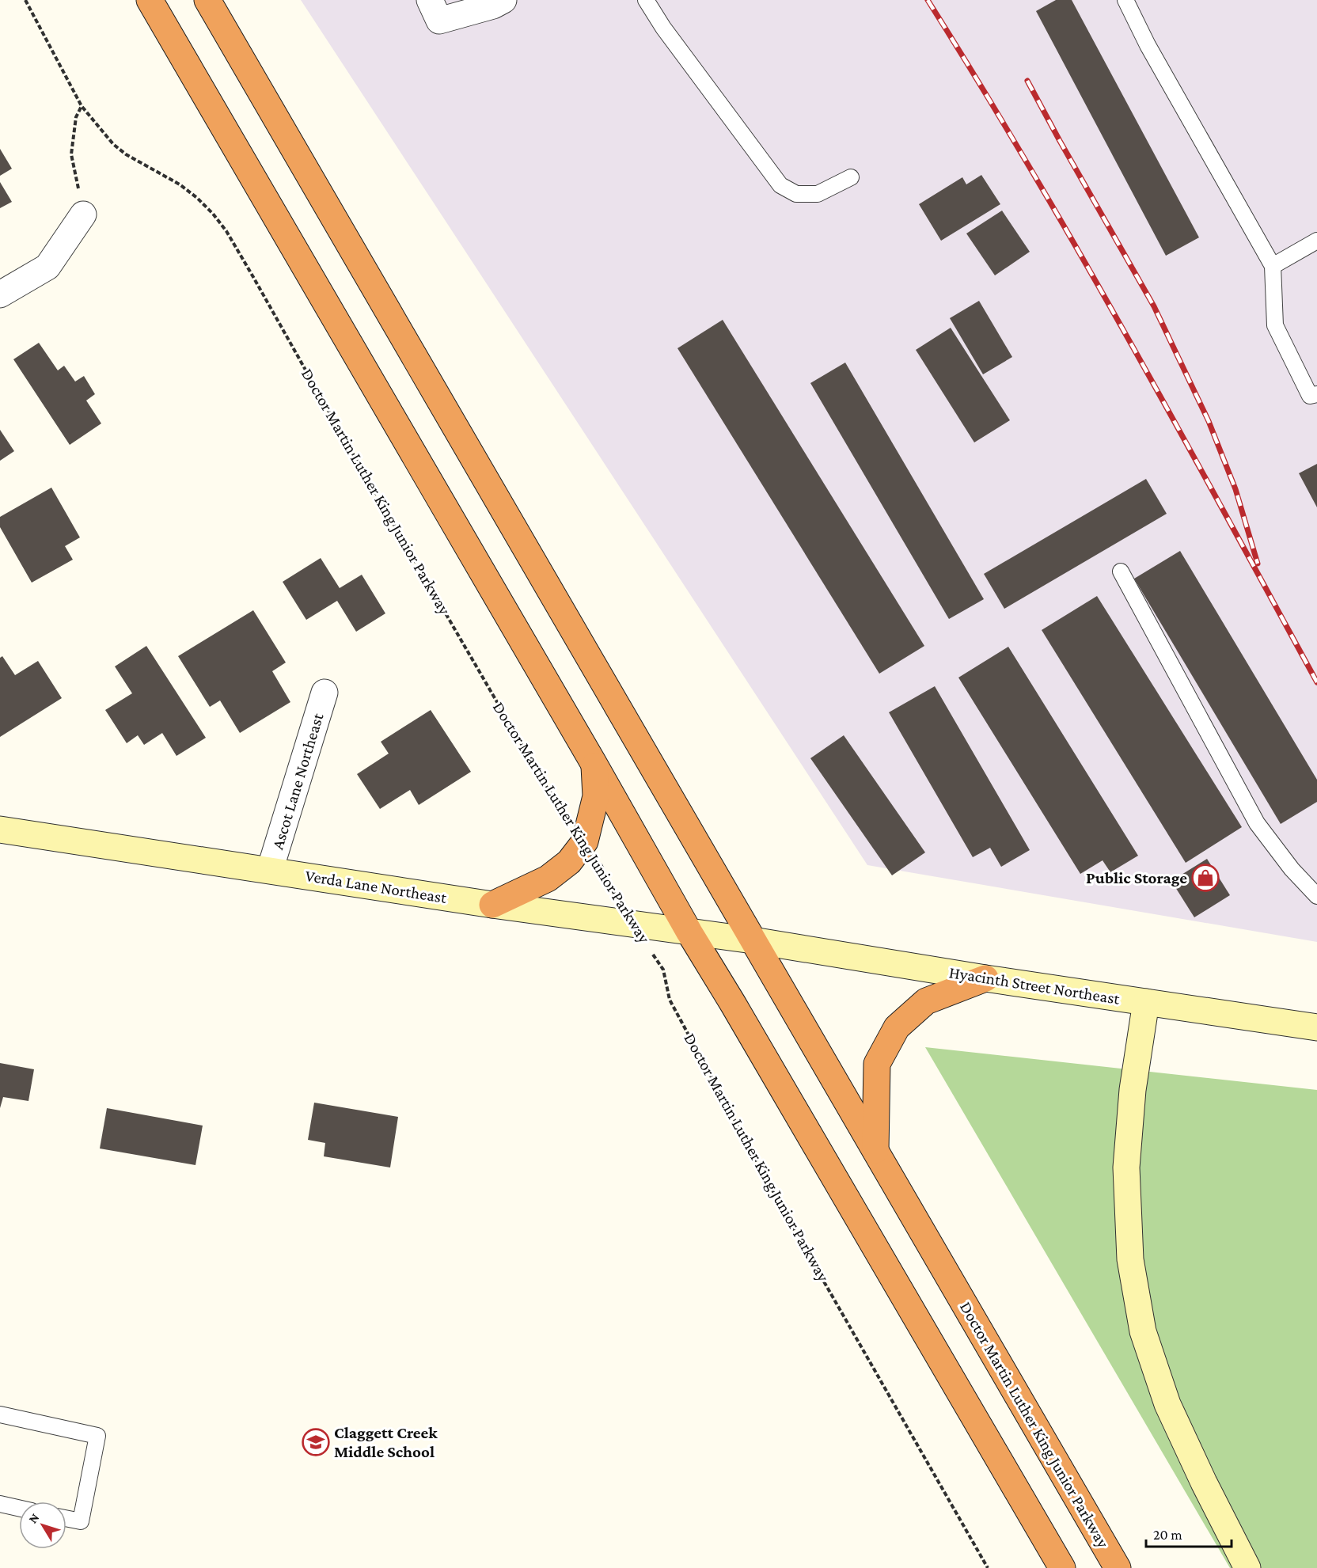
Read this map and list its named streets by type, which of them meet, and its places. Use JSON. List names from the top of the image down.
{
  "streets": {
    "highway": ["Doctor Martin Luther King Junior Parkway"],
    "street": ["Ascot Lane Northeast", "Verda Lane Northeast", "Hyacinth Street Northeast"]
  },
  "crossings": [
    ["Doctor Martin Luther King Junior Parkway", "Verda Lane Northeast"],
    ["Doctor Martin Luther King Junior Parkway", "Hyacinth Street Northeast"],
    ["Ascot Lane Northeast", "Verda Lane Northeast"],
    ["Verda Lane Northeast", "Hyacinth Street Northeast"]
  ],
  "places": {
    "shop": ["Public Storage"],
    "school or university": ["Claggett Creek Middle School"]
  },
  "scale_bar": "20 m",
  "north": "top left"
}
